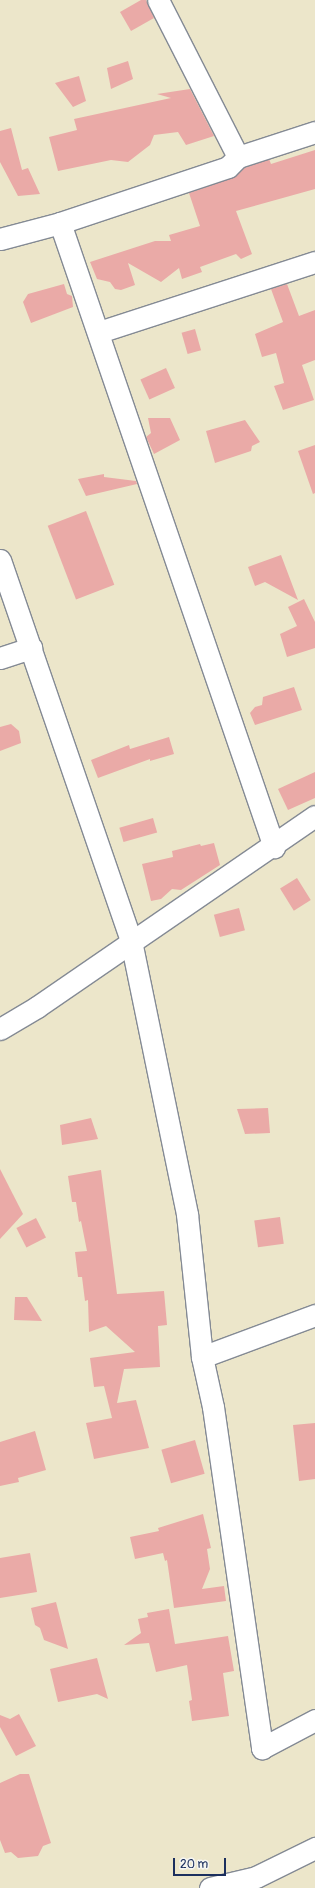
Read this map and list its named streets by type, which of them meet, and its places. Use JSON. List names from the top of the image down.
{
  "scale_bar": "20 m"
}
